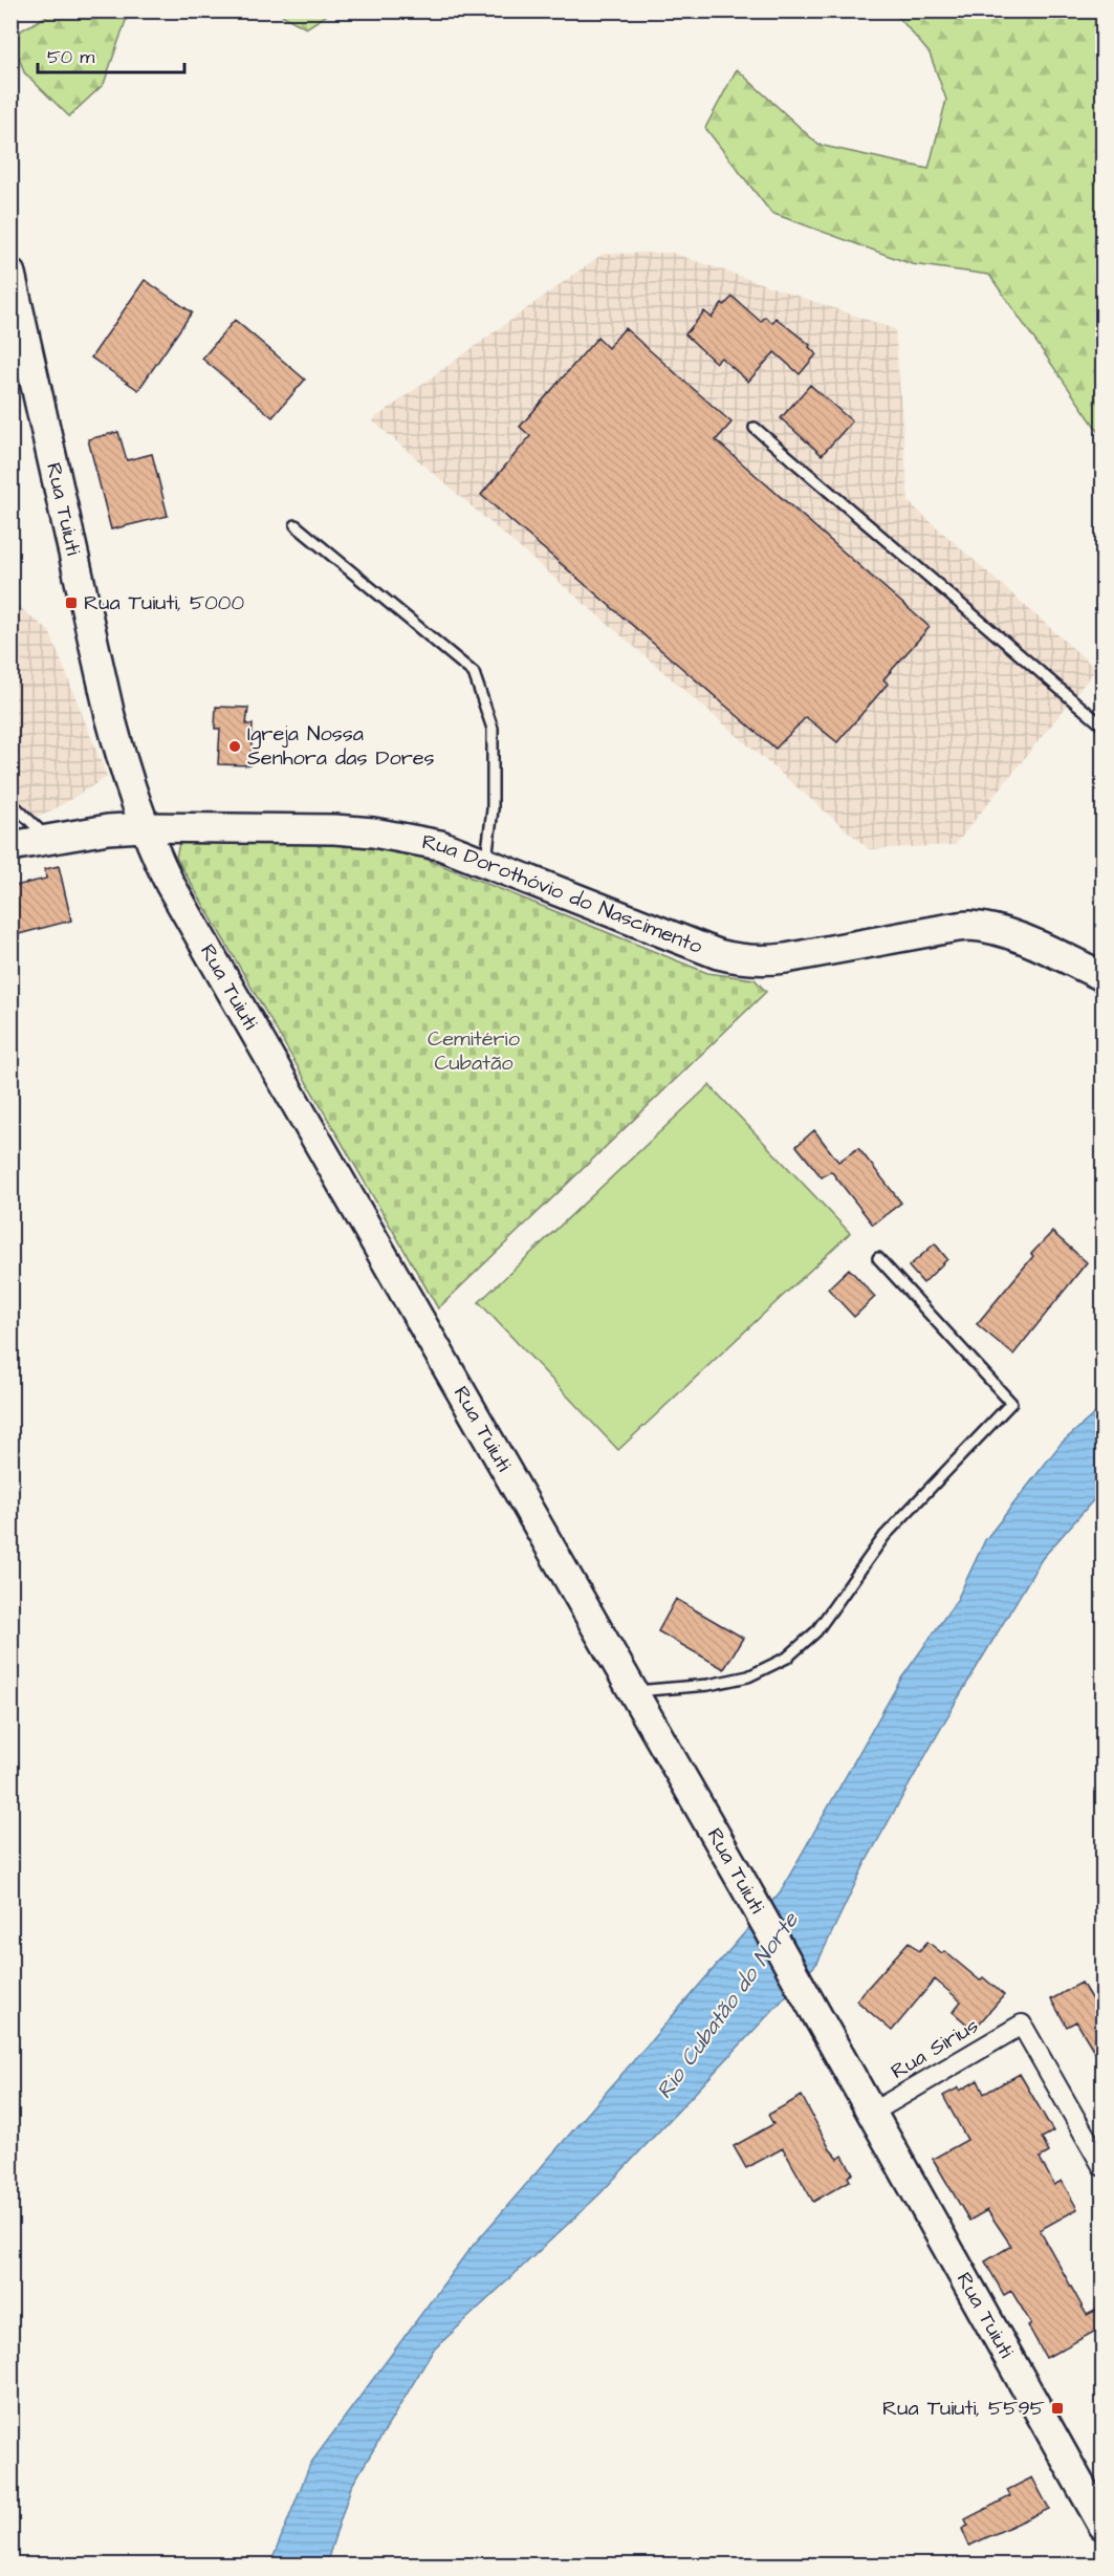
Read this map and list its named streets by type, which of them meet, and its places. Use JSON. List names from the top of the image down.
{
  "streets": {
    "main road": ["Rua Tuiuti", "Rua Dorothóvio do Nascimento"],
    "street": ["Rua Sirius"]
  },
  "crossings": [
    ["Rua Tuiuti", "Rua Dorothóvio do Nascimento"],
    ["Rua Tuiuti", "Rua Sirius"]
  ],
  "water": ["Rio Cubatão do Norte"],
  "parks": ["Cemitério Cubatão"],
  "places": {
    "transit": ["Rua Tuiuti, 5000", "Rua Tuiuti, 5595"],
    "other": ["Igreja Nossa Senhora das Dores"]
  },
  "scale_bar": "50 m"
}
